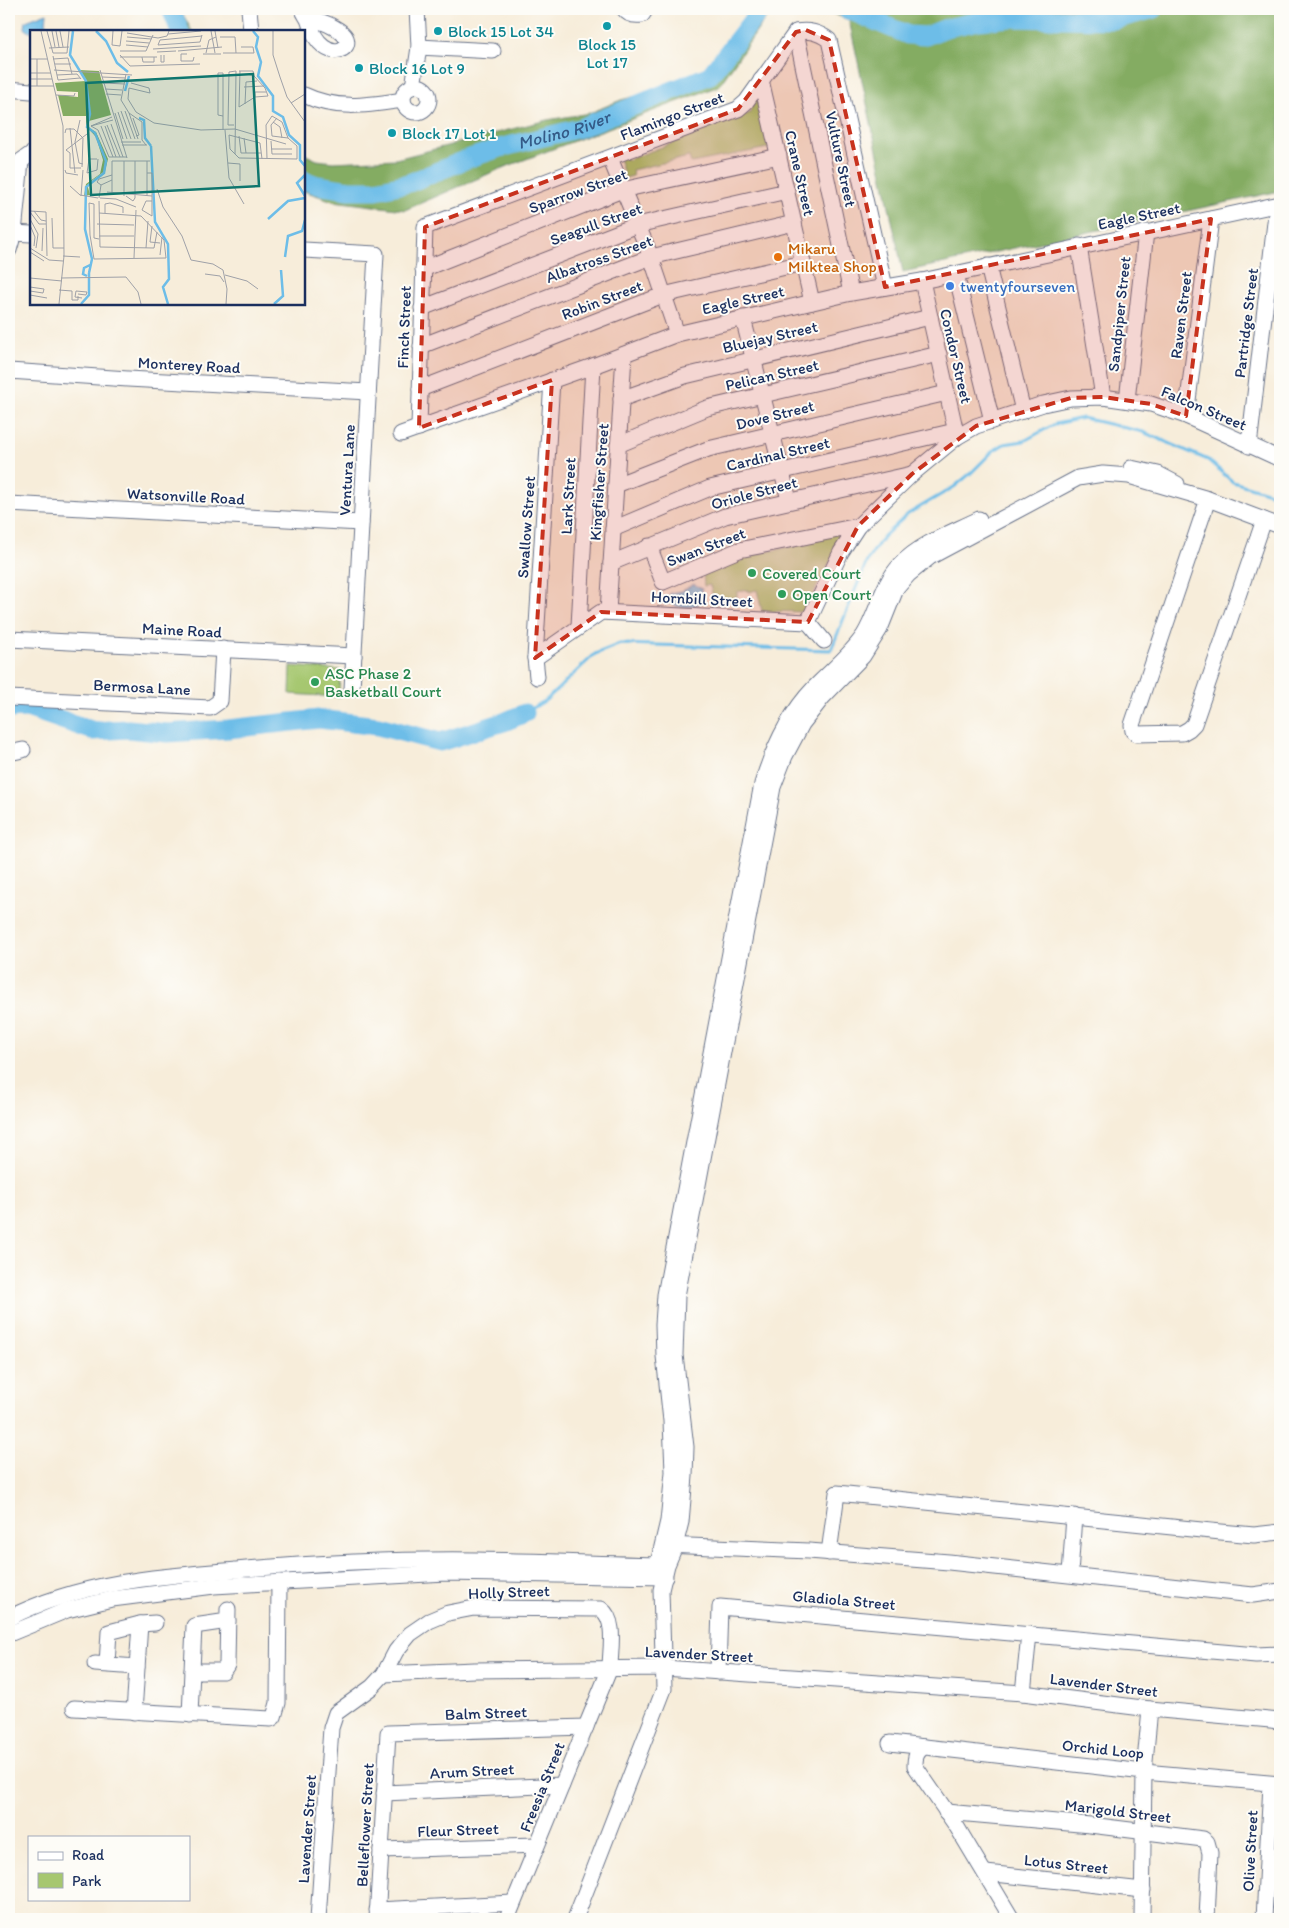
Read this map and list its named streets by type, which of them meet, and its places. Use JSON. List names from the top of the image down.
{
  "streets": {
    "street": [
      "Flamingo Street",
      "Vulture Street",
      "Crane Street",
      "Sparrow Street",
      "Eagle Street",
      "Seagull Street",
      "Albatross Street",
      "Robin Street",
      "Sandpiper Street",
      "Raven Street",
      "Partridge Street",
      "Finch Street",
      "Bluejay Street",
      "Condor Street",
      "Monterey Road",
      "Pelican Street",
      "Falcon Street",
      "Dove Street",
      "Cardinal Street",
      "Ventura Lane",
      "Kingfisher Street",
      "Oriole Street",
      "Watsonville Road",
      "Lark Street",
      "Swallow Street",
      "Swan Street",
      "Hornbill Street",
      "Maine Road",
      "Bermosa Lane",
      "Holly Street",
      "Gladiola Street",
      "Lavender Street",
      "Balm Street",
      "Orchid Loop",
      "Arum Street",
      "Freesia Street",
      "Marigold Street",
      "Belleflower Street",
      "Fleur Street",
      "Olive Street",
      "Lotus Street"
    ]
  },
  "crossings": [
    ["Flamingo Street", "Vulture Street"],
    ["Flamingo Street", "Crane Street"],
    ["Flamingo Street", "Finch Street"],
    ["Vulture Street", "Eagle Street"],
    ["Crane Street", "Sparrow Street"],
    ["Crane Street", "Eagle Street"],
    ["Crane Street", "Seagull Street"],
    ["Crane Street", "Albatross Street"],
    ["Crane Street", "Robin Street"],
    ["Sparrow Street", "Finch Street"],
    ["Eagle Street", "Sandpiper Street"],
    ["Eagle Street", "Raven Street"],
    ["Eagle Street", "Partridge Street"],
    ["Eagle Street", "Finch Street"],
    ["Eagle Street", "Condor Street"],
    ["Eagle Street", "Kingfisher Street"],
    ["Eagle Street", "Lark Street"],
    ["Eagle Street", "Swallow Street"],
    ["Seagull Street", "Finch Street"],
    ["Albatross Street", "Finch Street"],
    ["Robin Street", "Finch Street"],
    ["Sandpiper Street", "Falcon Street"],
    ["Raven Street", "Falcon Street"],
    ["Partridge Street", "Falcon Street"],
    ["Bluejay Street", "Condor Street"],
    ["Bluejay Street", "Kingfisher Street"],
    ["Condor Street", "Pelican Street"],
    ["Condor Street", "Dove Street"],
    ["Condor Street", "Cardinal Street"],
    ["Monterey Road", "Ventura Lane"],
    ["Pelican Street", "Kingfisher Street"],
    ["Dove Street", "Kingfisher Street"],
    ["Cardinal Street", "Kingfisher Street"],
    ["Ventura Lane", "Watsonville Road"],
    ["Ventura Lane", "Maine Road"],
    ["Kingfisher Street", "Oriole Street"],
    ["Kingfisher Street", "Hornbill Street"],
    ["Oriole Street", "Swan Street"],
    ["Lark Street", "Hornbill Street"],
    ["Swallow Street", "Hornbill Street"],
    ["Maine Road", "Bermosa Lane"],
    ["Holly Street", "Lavender Street"],
    ["Holly Street", "Freesia Street"],
    ["Gladiola Street", "Lavender Street"],
    ["Lavender Street", "Freesia Street"],
    ["Balm Street", "Freesia Street"],
    ["Balm Street", "Belleflower Street"],
    ["Orchid Loop", "Olive Street"],
    ["Arum Street", "Freesia Street"],
    ["Arum Street", "Belleflower Street"],
    ["Freesia Street", "Fleur Street"],
    ["Belleflower Street", "Fleur Street"]
  ],
  "water": ["Molino River"],
  "places": [
    "Block 15 Lot 17",
    "Block 15 Lot 34",
    "Block 16 Lot 9",
    "Block 17 Lot 1",
    "Mikaru Milktea Shop",
    "twentyfourseven",
    "Covered Court",
    "Open Court",
    "ASC Phase 2 Basketball Court"
  ],
  "legend": ["Road", "Park"]
}
